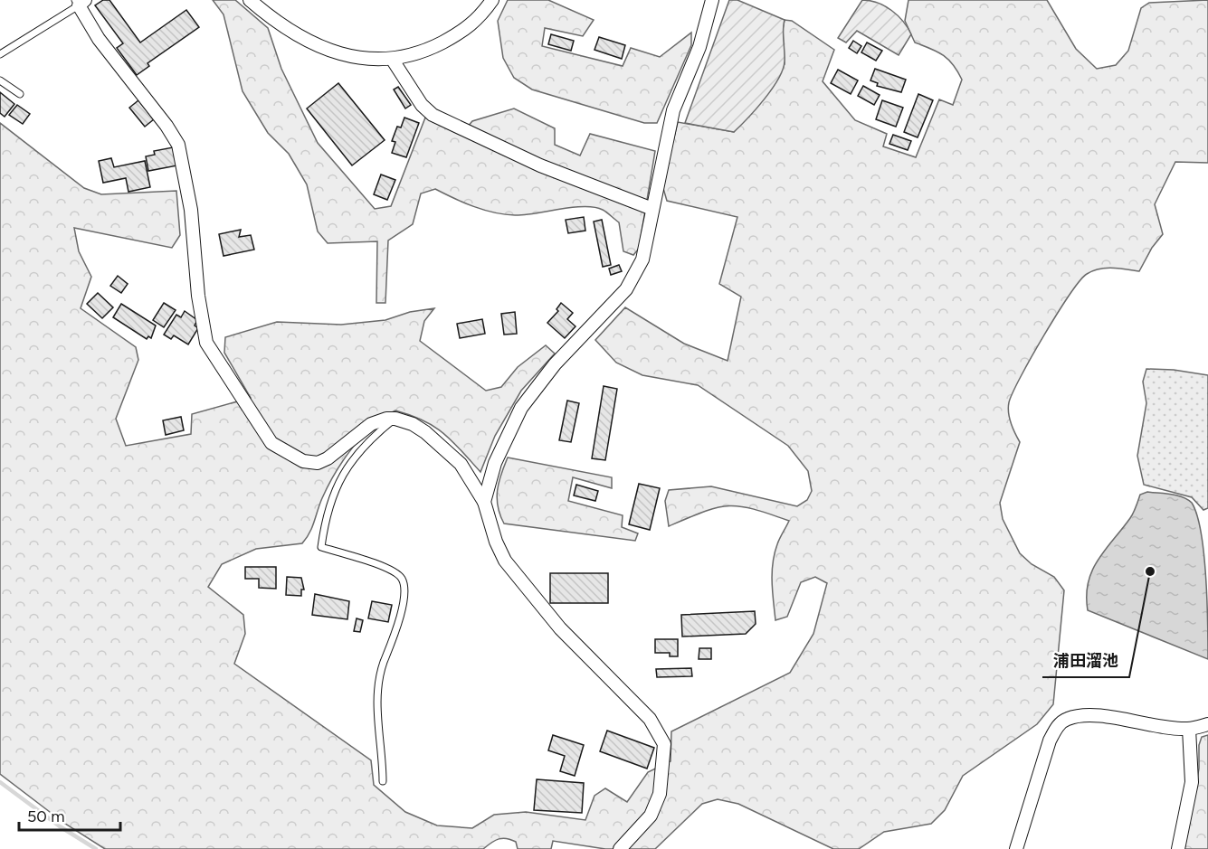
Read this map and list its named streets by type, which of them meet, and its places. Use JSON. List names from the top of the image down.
{
  "places": ["浦田溜池"],
  "scale_bar": "50 m"
}
